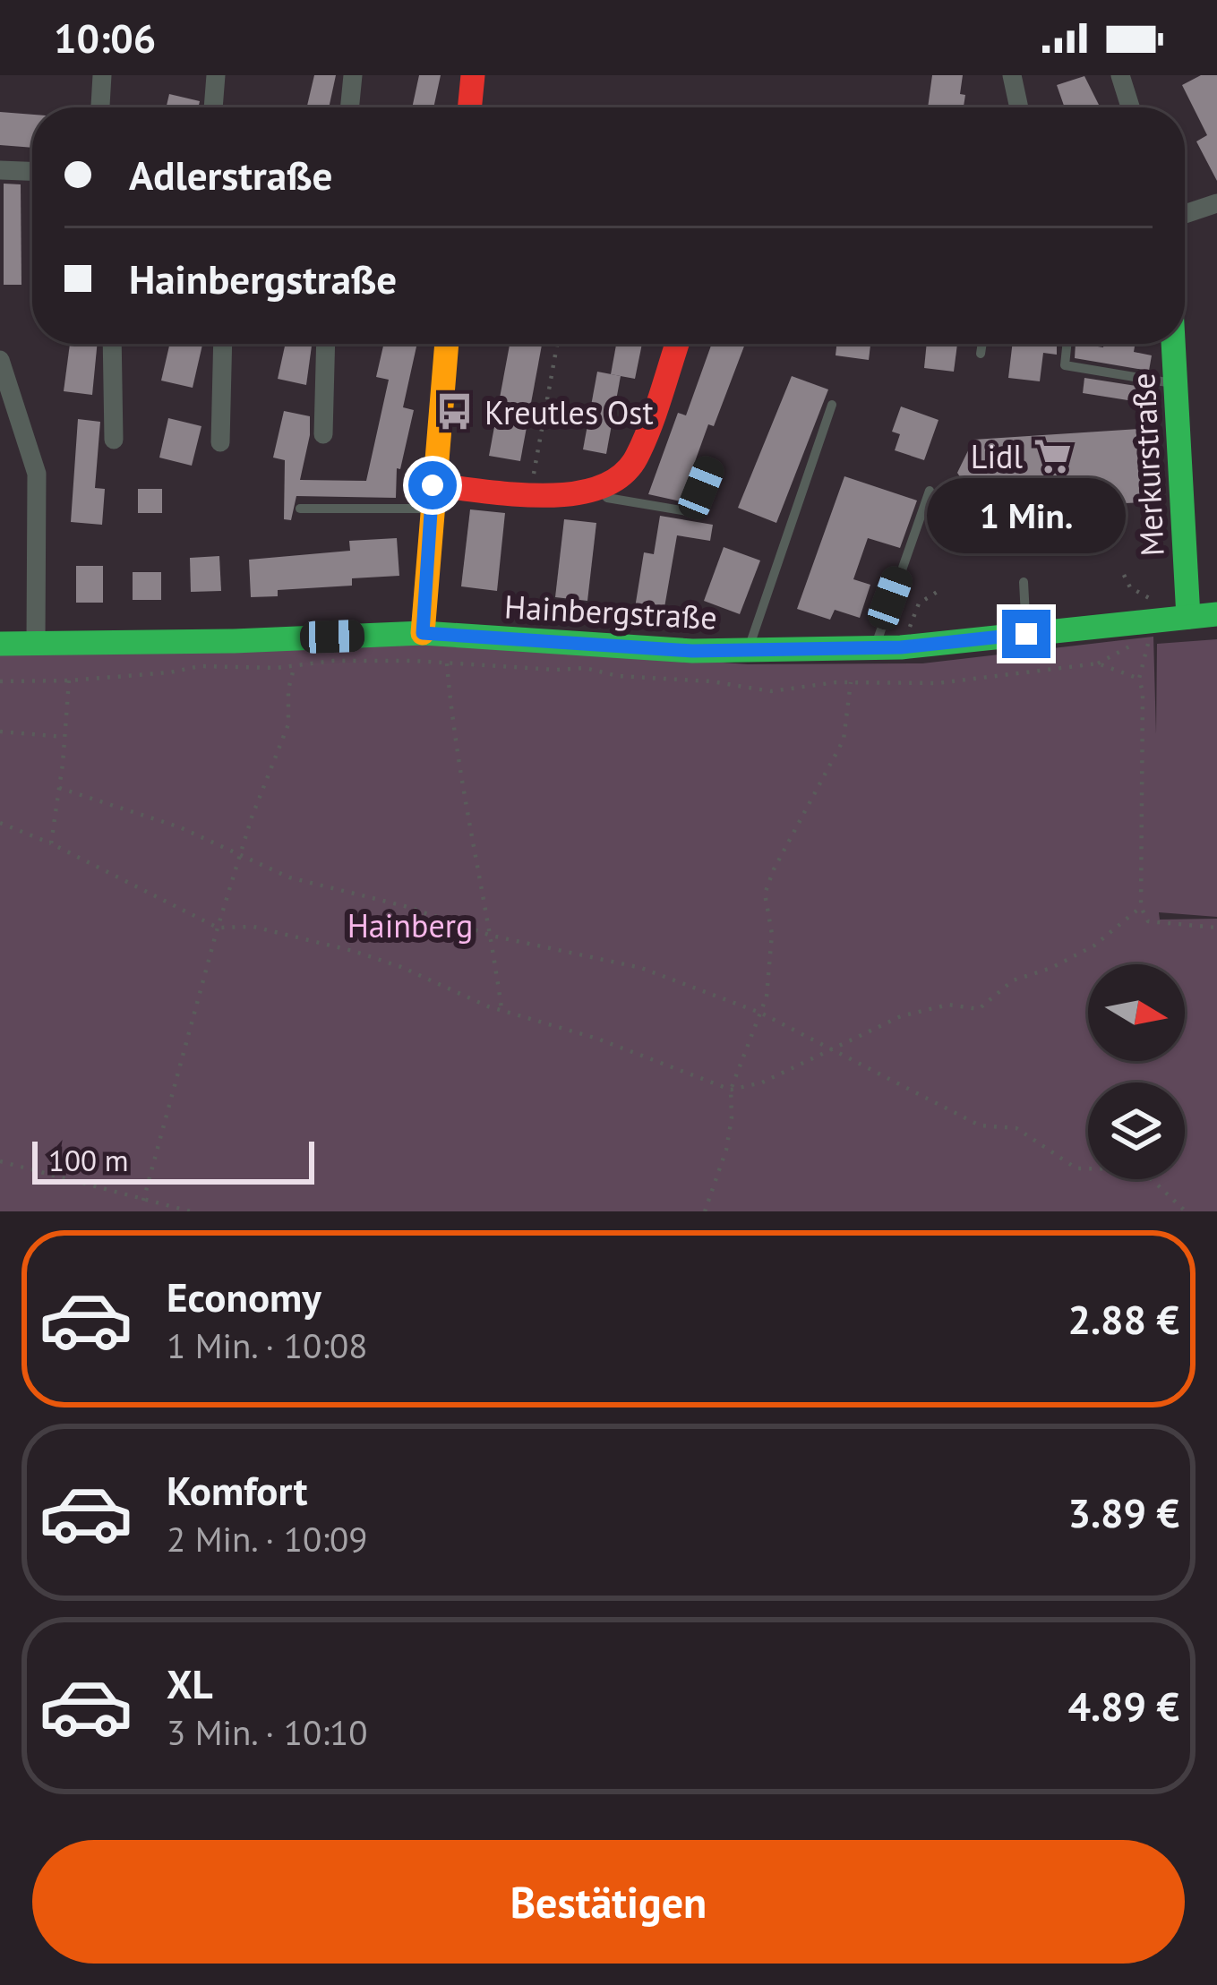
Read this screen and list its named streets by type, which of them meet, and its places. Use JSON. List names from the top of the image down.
{
  "streets": {
    "street": ["Merkurstraße", "Hainbergstraße"]
  },
  "crossings": [
    ["Merkurstraße", "Hainbergstraße"]
  ],
  "parks": ["Hainberg"],
  "places": {
    "bus stop": ["Kreutles Ost"],
    "supermarket": ["Lidl"]
  },
  "scale_bar": "100 m",
  "north": "right",
  "page": {
    "status": "10:06",
    "banner": ["Adlerstraße", "Hainbergstraße"],
    "bubble": "1 Min.",
    "scale": "100 m",
    "list": [
      {
        "name": "Economy",
        "note": "1 Min. · 10:08",
        "value": "2.88 €"
      },
      {
        "name": "Komfort",
        "note": "2 Min. · 10:09",
        "value": "3.89 €"
      },
      {
        "name": "XL",
        "note": "3 Min. · 10:10",
        "value": "4.89 €"
      }
    ],
    "buttons": "Bestätigen"
  }
}
